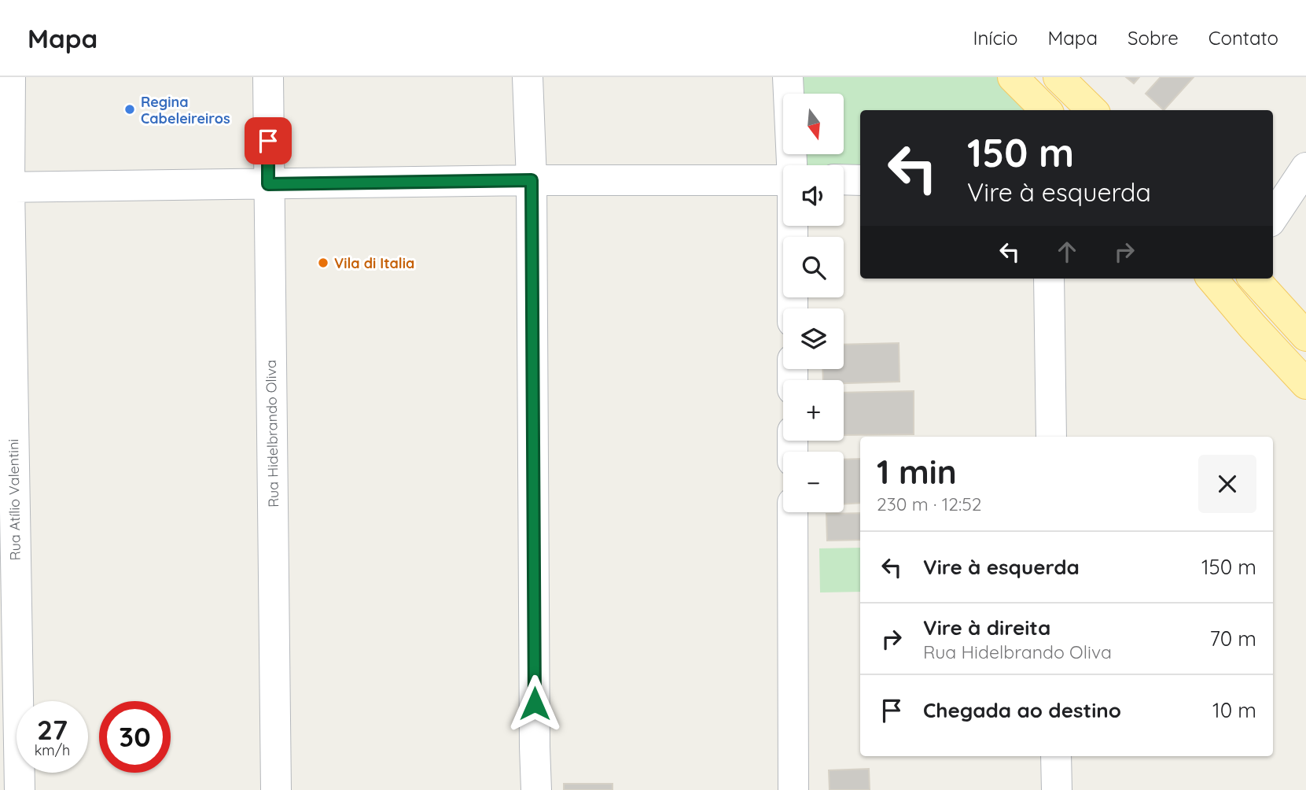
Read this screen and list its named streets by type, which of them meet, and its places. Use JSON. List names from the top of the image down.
{
  "streets": {
    "street": ["Rua Hidelbrando Oliva", "Rua Atílio Valentini"]
  },
  "places": ["Regina Cabeleireiros", "Vila di Italia"],
  "north": "bottom",
  "page": {
    "header": "Mapa",
    "nav": [
      "Início",
      "Mapa",
      "Sobre",
      "Contato"
    ],
    "map_buttons": ["+", "−"],
    "turn": ["150 m", "Vire à esquerda"],
    "heading": ["1 min", "230 m · 12:52"],
    "list": [
      {
        "name": "Vire à esquerda",
        "value": "150 m"
      },
      {
        "name": "Vire à direita",
        "note": "Rua Hidelbrando Oliva",
        "value": "70 m"
      },
      {
        "name": "Chegada ao destino",
        "value": "10 m"
      }
    ],
    "speed": "27 km/h",
    "limit": "30"
  }
}
